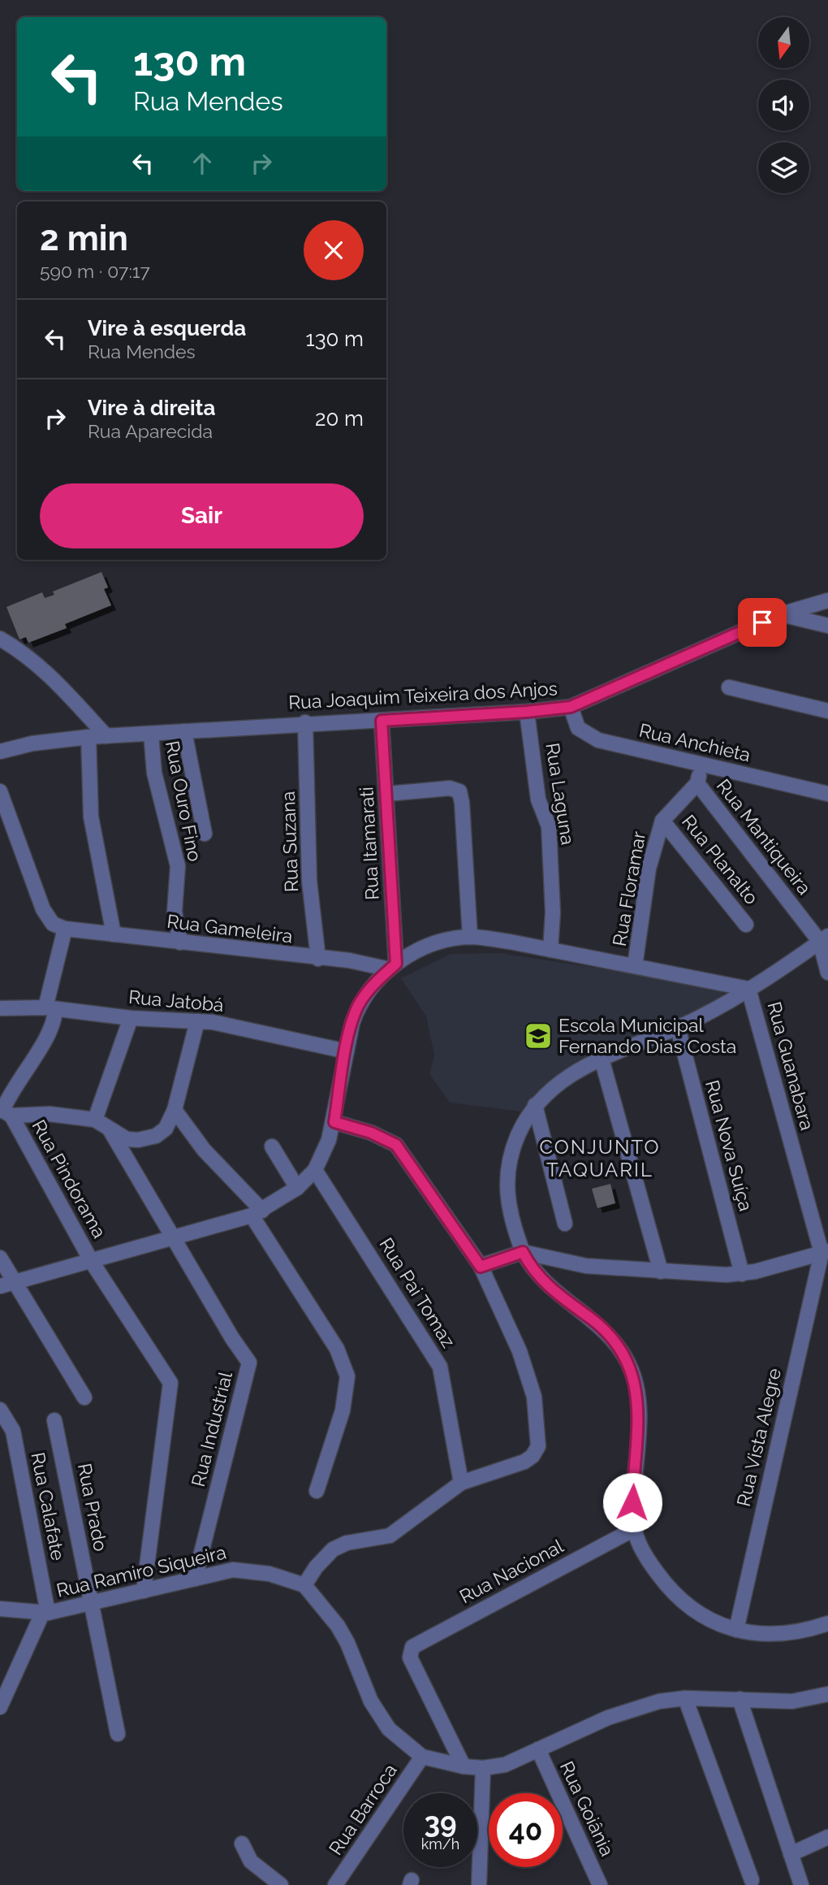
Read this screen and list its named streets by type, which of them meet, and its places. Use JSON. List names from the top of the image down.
{
  "streets": {
    "street": [
      "Rua Joaquim Teixeira dos Anjos",
      "Rua Anchieta",
      "Rua Laguna",
      "Rua Ouro Fino",
      "Rua Mantiqueira",
      "Rua Suzana",
      "Rua Itamarati",
      "Rua Planalto",
      "Rua Floramar",
      "Rua Gameleira",
      "Rua Jatobá",
      "Rua Guanabara",
      "Rua Nova Suíça",
      "Rua Pindorama",
      "Rua Pai Tomaz",
      "Rua Industrial",
      "Rua Vista Alegre",
      "Rua Calafate",
      "Rua Prado",
      "Rua Ramiro Siqueira",
      "Rua Nacional",
      "Rua Goiânia",
      "Rua Barroca"
    ]
  },
  "crossings": [
    ["Rua Joaquim Teixeira dos Anjos", "Rua Anchieta"],
    ["Rua Joaquim Teixeira dos Anjos", "Rua Laguna"],
    ["Rua Joaquim Teixeira dos Anjos", "Rua Ouro Fino"],
    ["Rua Joaquim Teixeira dos Anjos", "Rua Suzana"],
    ["Rua Joaquim Teixeira dos Anjos", "Rua Itamarati"],
    ["Rua Ouro Fino", "Rua Gameleira"],
    ["Rua Mantiqueira", "Rua Floramar"],
    ["Rua Suzana", "Rua Gameleira"],
    ["Rua Itamarati", "Rua Gameleira"],
    ["Rua Planalto", "Rua Floramar"],
    ["Rua Guanabara", "Rua Vista Alegre"],
    ["Rua Pindorama", "Rua Ramiro Siqueira"],
    ["Rua Industrial", "Rua Ramiro Siqueira"],
    ["Rua Calafate", "Rua Ramiro Siqueira"],
    ["Rua Prado", "Rua Ramiro Siqueira"]
  ],
  "districts": ["CONJUNTO TAQUARIL"],
  "places": {
    "school or university": ["Escola Municipal Fernando Dias Costa"]
  },
  "north": "bottom",
  "page": {
    "turn": ["130 m", "Rua Mendes"],
    "heading": ["2 min", "590 m · 07:17"],
    "list": [
      {
        "name": "Vire à esquerda",
        "note": "Rua Mendes",
        "value": "130 m"
      },
      {
        "name": "Vire à direita",
        "note": "Rua Aparecida",
        "value": "20 m"
      }
    ],
    "buttons": "Sair",
    "speed": "39 km/h",
    "limit": "40"
  }
}
